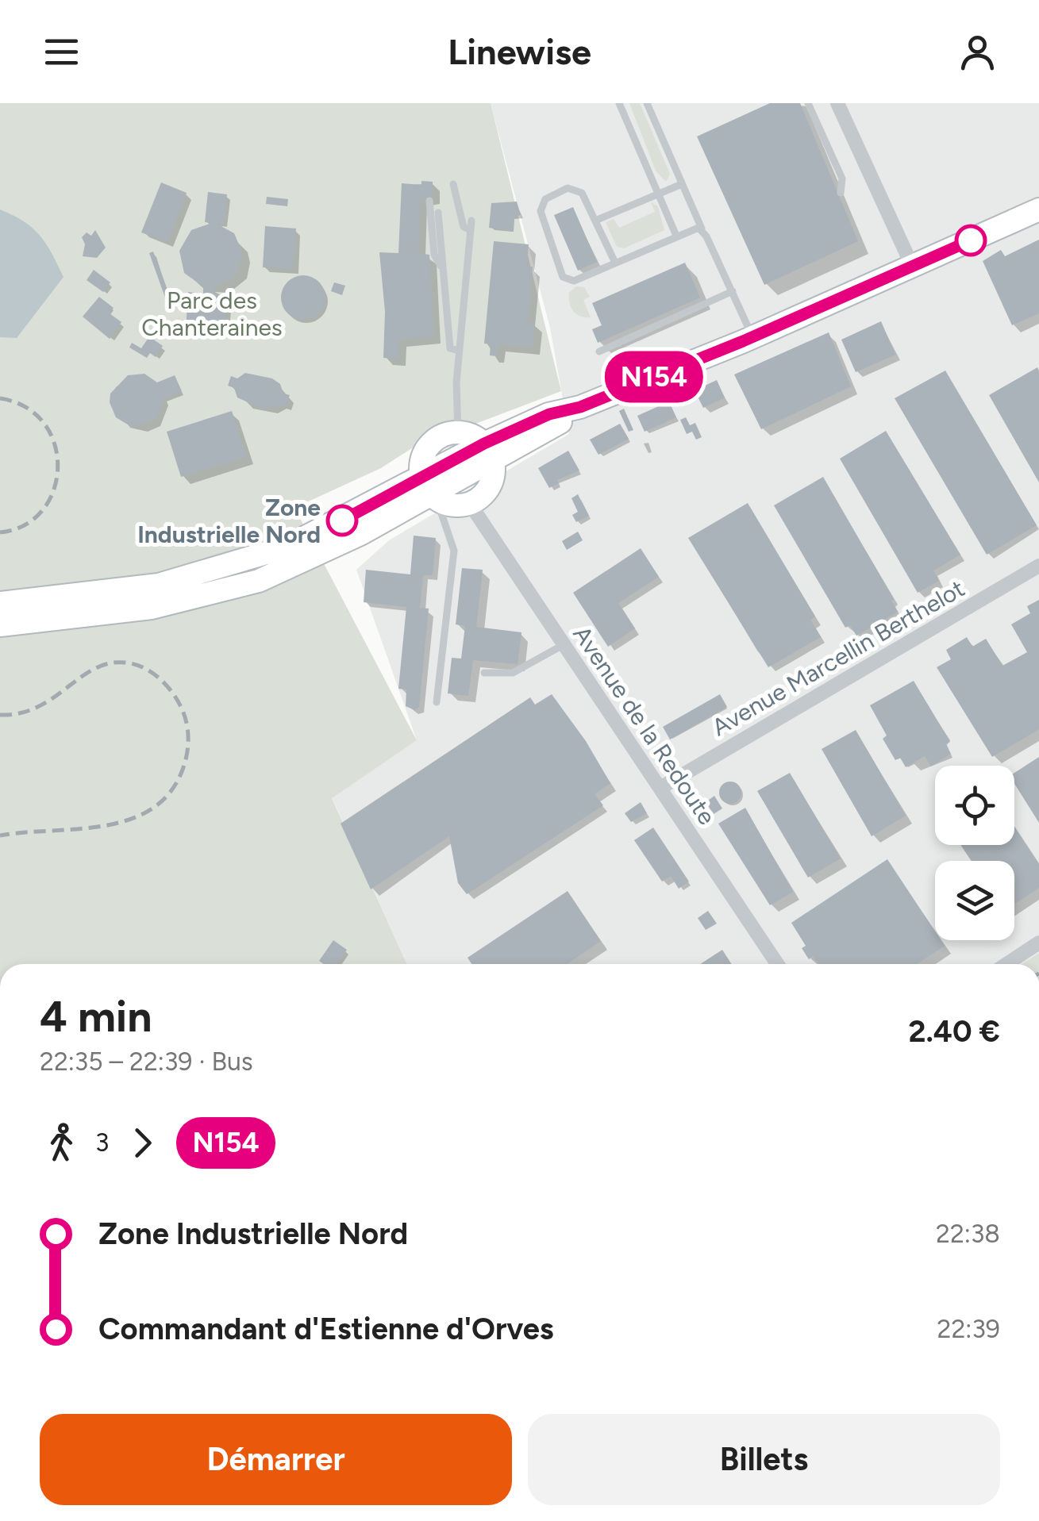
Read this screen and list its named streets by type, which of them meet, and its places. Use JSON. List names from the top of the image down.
{
  "streets": {
    "street": ["Avenue Marcellin Berthelot", "Avenue de la Redoute"]
  },
  "crossings": [
    ["Avenue Marcellin Berthelot", "Avenue de la Redoute"]
  ],
  "parks": ["Parc des Chanteraines"],
  "places": ["Zone Industrielle Nord"],
  "lines": ["bus line N154"],
  "page": {
    "header": "Linewise",
    "on_map": "N154",
    "heading": ["4 min", "22:35 – 22:39 · Bus", "2.40 €"],
    "legs": ["3", "N154"],
    "list": [
      {
        "name": "Zone Industrielle Nord",
        "value": "22:38"
      },
      {
        "name": "Commandant d'Estienne d'Orves",
        "value": "22:39"
      }
    ],
    "buttons": ["Démarrer", "Billets"]
  }
}
